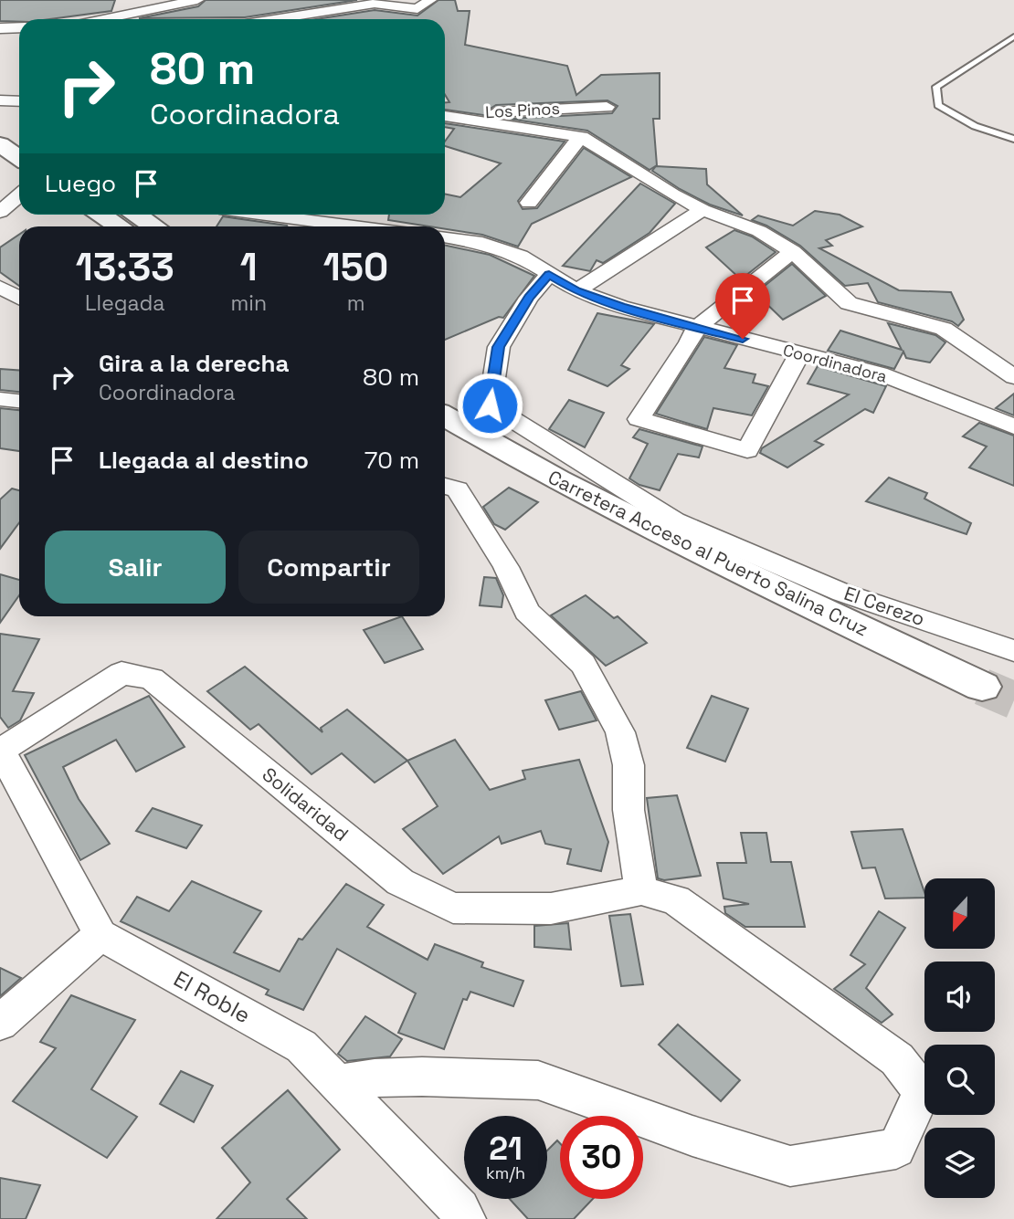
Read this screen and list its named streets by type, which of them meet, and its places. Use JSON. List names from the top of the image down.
{
  "streets": {
    "main road": ["Carretera Acceso al Puerto Salina Cruz"],
    "street": [
      "Los Pinos",
      "Coordinadora",
      "El Cerezo",
      "Solidaridad",
      "El Roble"
    ]
  },
  "crossings": [
    ["Coordinadora", "El Cerezo"]
  ],
  "north": "bottom",
  "page": {
    "turn": ["80 m", "Coordinadora"],
    "then": "Luego",
    "eta": [
      "13:33",
      "Llegada",
      "1",
      "min",
      "150",
      "m"
    ],
    "list": [
      {
        "name": "Gira a la derecha",
        "note": "Coordinadora",
        "value": "80 m"
      },
      {
        "name": "Llegada al destino",
        "value": "70 m"
      }
    ],
    "buttons": ["Salir", "Compartir"],
    "speed": "21 km/h",
    "limit": "30"
  }
}
